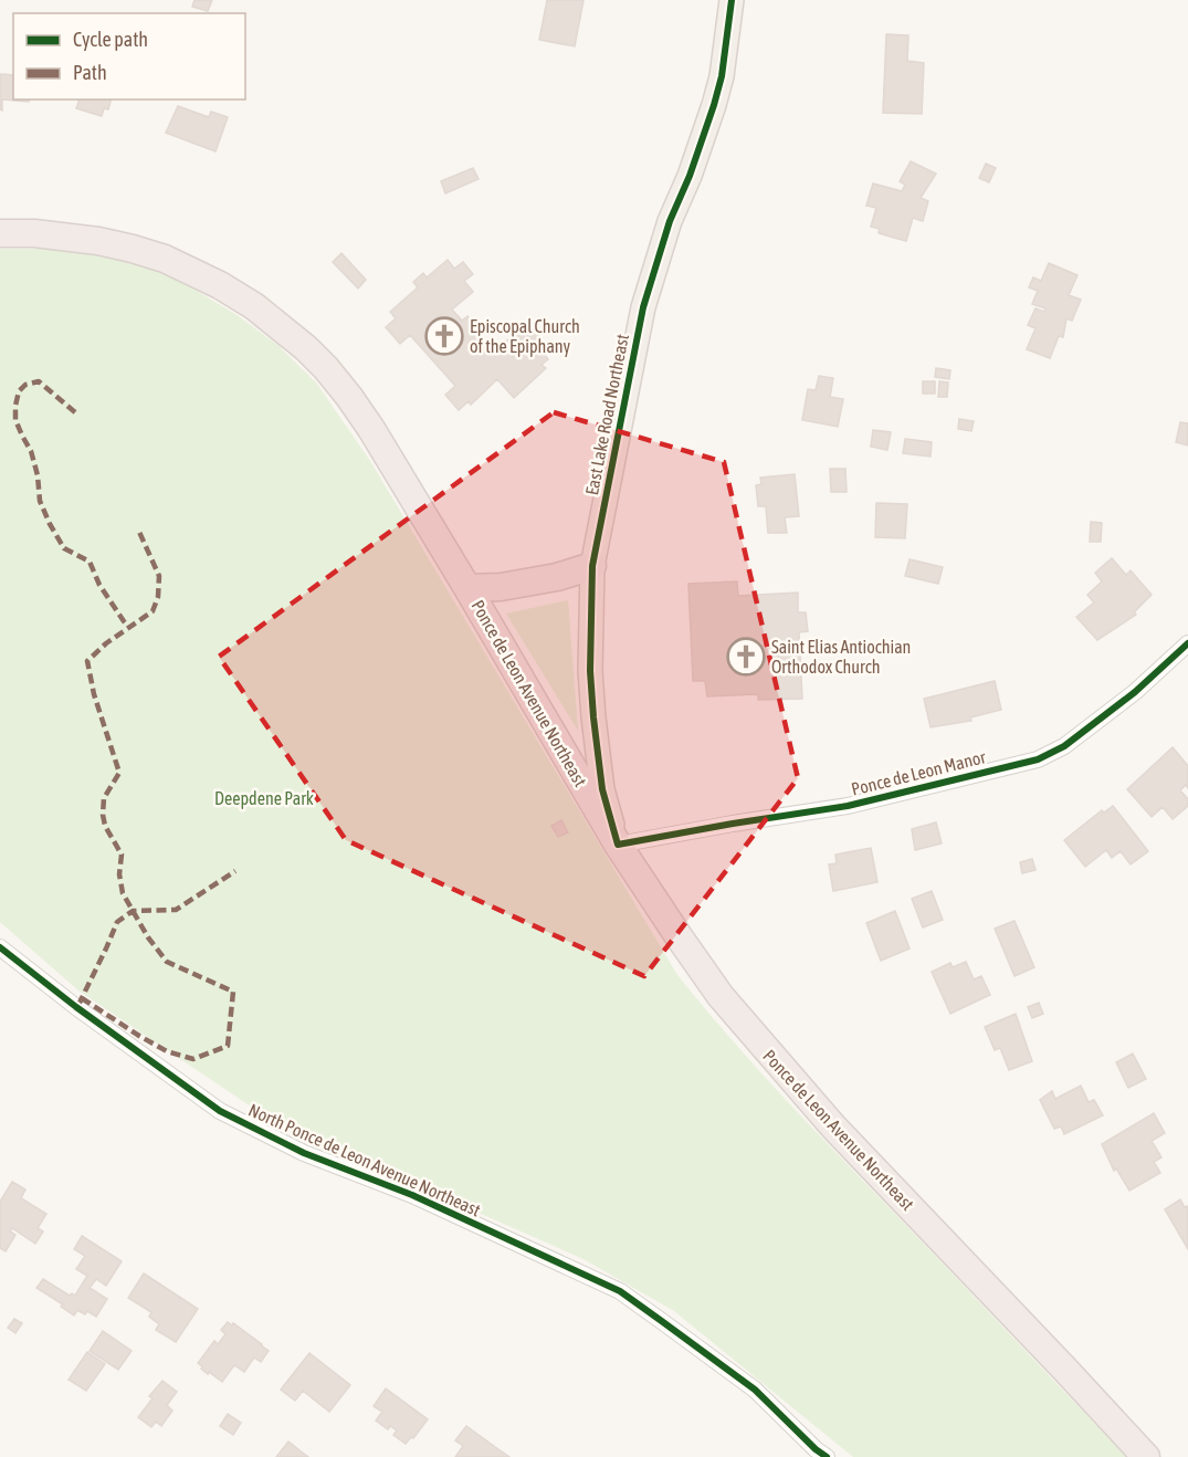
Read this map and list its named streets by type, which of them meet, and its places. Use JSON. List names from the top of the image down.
{
  "streets": {
    "highway": ["Ponce de Leon Avenue Northeast"],
    "main road": ["East Lake Road Northeast"],
    "street": ["Ponce de Leon Manor", "North Ponce de Leon Avenue Northeast"]
  },
  "crossings": [
    ["East Lake Road Northeast", "Ponce de Leon Avenue Northeast"],
    ["East Lake Road Northeast", "Ponce de Leon Manor"],
    ["Ponce de Leon Avenue Northeast", "Ponce de Leon Manor"]
  ],
  "parks": ["Deepdene Park"],
  "places": {
    "church": ["Episcopal Church of the Epiphany", "Saint Elias Antiochian Orthodox Church"]
  },
  "legend": ["Cycle path", "Path"]
}
